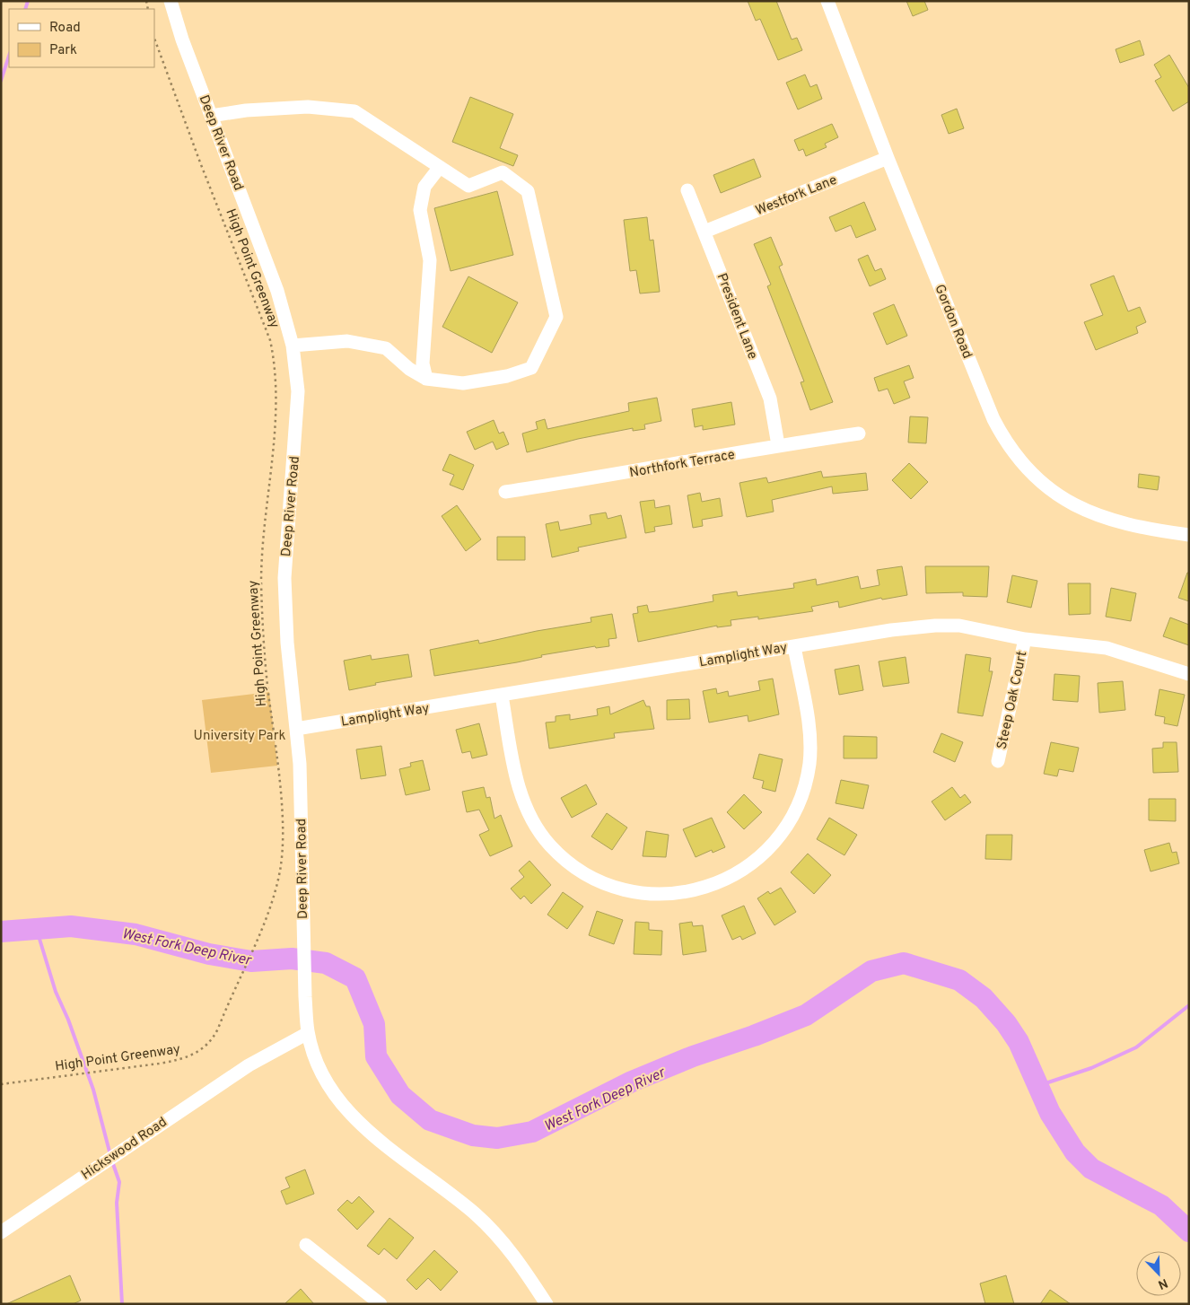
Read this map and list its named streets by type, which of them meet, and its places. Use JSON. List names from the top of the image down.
{
  "streets": {
    "street": [
      "Deep River Road",
      "Westfork Lane",
      "President Lane",
      "Gordon Road",
      "Northfork Terrace",
      "Lamplight Way",
      "Steep Oak Court",
      "Hickswood Road"
    ],
    "path": ["High Point Greenway"]
  },
  "crossings": [
    ["Deep River Road", "Lamplight Way"],
    ["Deep River Road", "Hickswood Road"],
    ["Westfork Lane", "President Lane"],
    ["Westfork Lane", "Gordon Road"],
    ["President Lane", "Northfork Terrace"],
    ["Lamplight Way", "Steep Oak Court"]
  ],
  "water": ["West Fork Deep River"],
  "parks": ["University Park"],
  "legend": ["Road", "Park"],
  "north": "bottom right"
}
